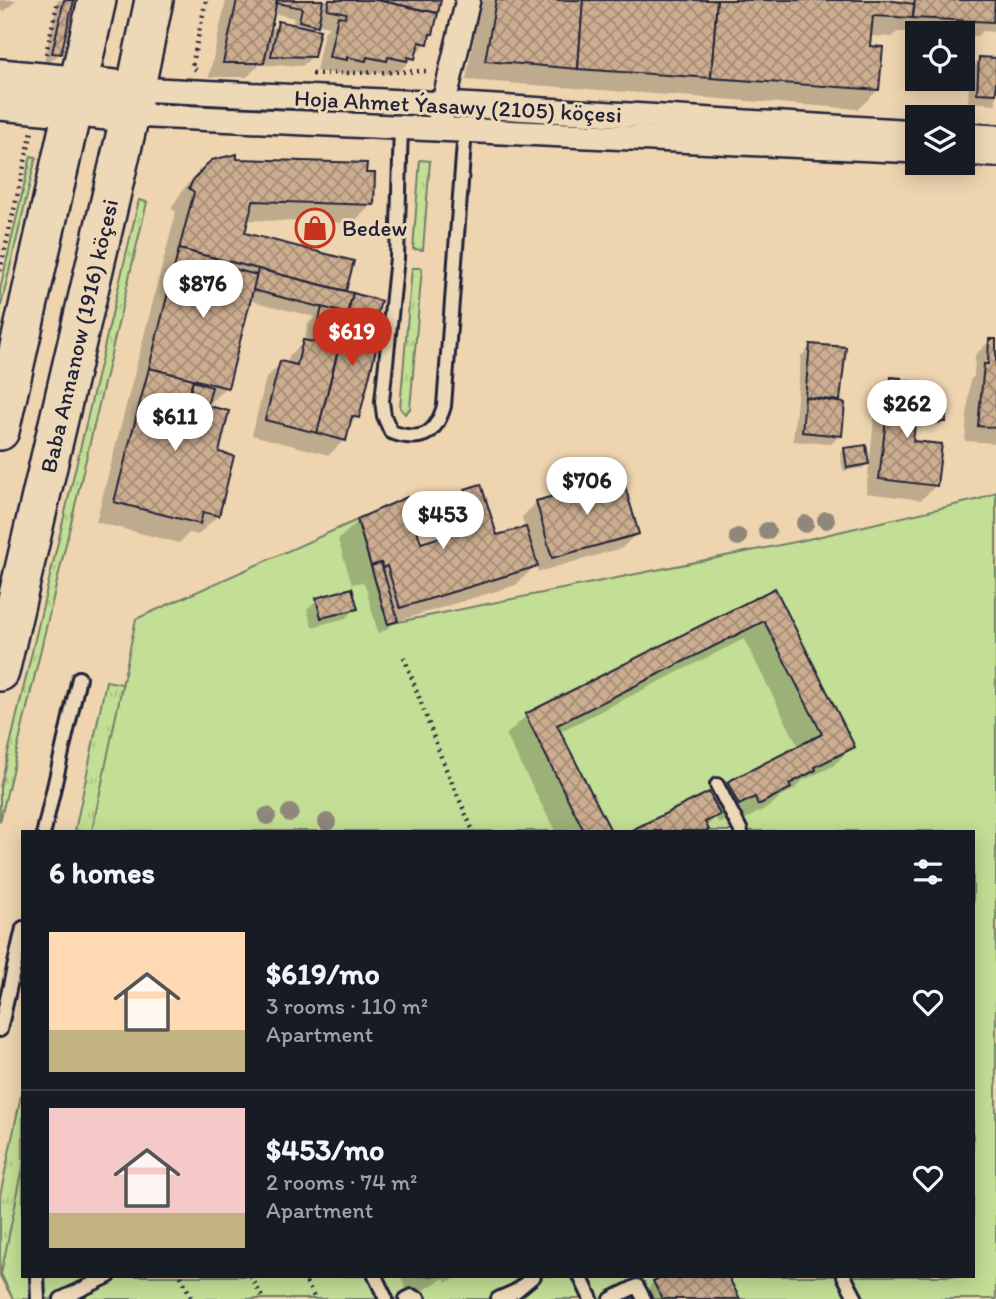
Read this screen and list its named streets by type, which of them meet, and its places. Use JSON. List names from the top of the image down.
{
  "streets": {
    "main road": ["Baba Annanow (1916) köçesi"],
    "street": ["Hoja Ahmet Ýasawy (2105) köçesi"]
  },
  "crossings": [
    ["Hoja Ahmet Ýasawy (2105) köçesi", "Baba Annanow (1916) köçesi"]
  ],
  "places": {
    "shop": ["Bedew"]
  },
  "page": {
    "price": [
      "$876",
      "$619",
      "$262",
      "$611",
      "$706",
      "$453"
    ],
    "heading": "6 homes",
    "list": [
      {
        "name": "$619/mo",
        "note": "3 rooms · 110 m² · Apartment"
      },
      {
        "name": "$453/mo",
        "note": "2 rooms · 74 m² · Apartment"
      }
    ]
  }
}
